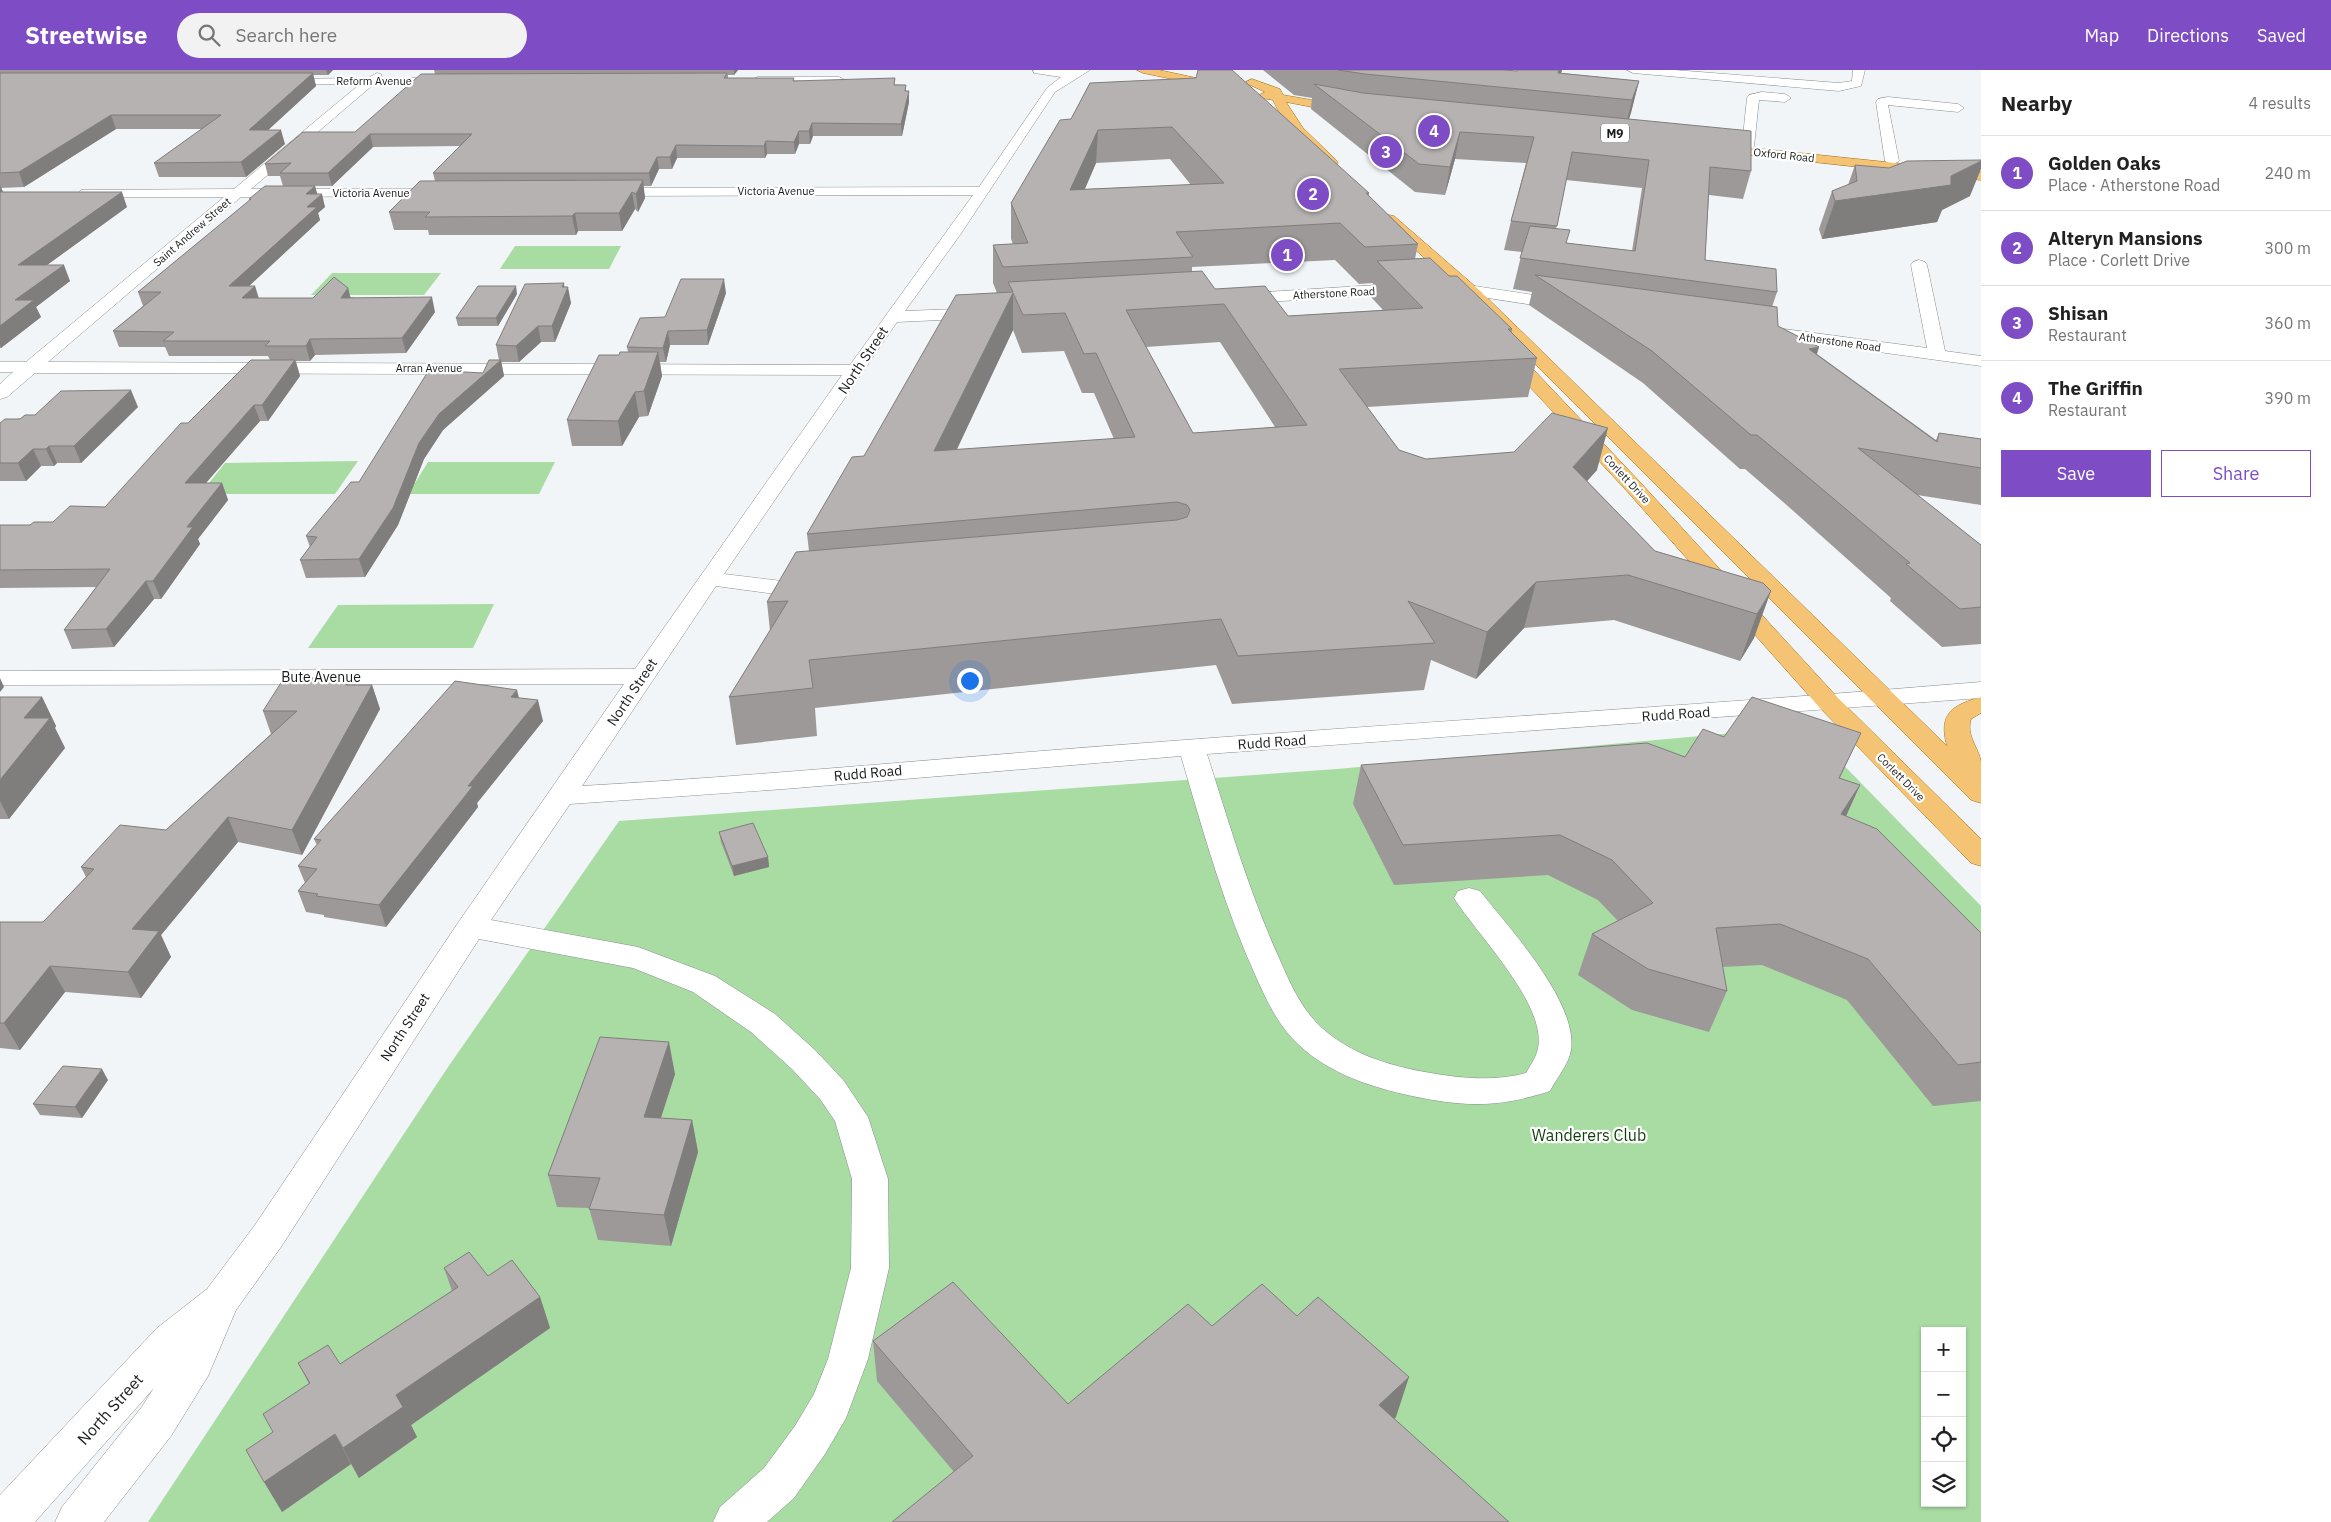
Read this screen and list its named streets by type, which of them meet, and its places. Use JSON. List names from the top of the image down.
{
  "streets": {
    "main road": ["Oxford Road", "Corlett Drive"],
    "street": [
      "Reform Avenue",
      "Victoria Avenue",
      "Saint Andrew Street",
      "Atherstone Road",
      "North Street",
      "Arran Avenue",
      "Bute Avenue",
      "Rudd Road"
    ]
  },
  "crossings": [
    ["Reform Avenue", "Saint Andrew Street"],
    ["Victoria Avenue", "Saint Andrew Street"],
    ["Victoria Avenue", "North Street"],
    ["Saint Andrew Street", "Arran Avenue"],
    ["Atherstone Road", "Corlett Drive"],
    ["North Street", "Arran Avenue"],
    ["North Street", "Bute Avenue"],
    ["North Street", "Rudd Road"],
    ["Corlett Drive", "Rudd Road"]
  ],
  "parks": ["Wanderers Club"],
  "page": {
    "header": "Streetwise",
    "search": "Search here",
    "nav": ["Map", "Directions", "Saved"],
    "heading": ["Nearby", "4 results"],
    "pins": [
      "4",
      "3",
      "2",
      "1"
    ],
    "list": [
      {
        "mark": "1",
        "name": "Golden Oaks",
        "note": "Place · Atherstone Road",
        "value": "240 m"
      },
      {
        "mark": "2",
        "name": "Alteryn Mansions",
        "note": "Place · Corlett Drive",
        "value": "300 m"
      },
      {
        "mark": "3",
        "name": "Shisan",
        "note": "Restaurant",
        "value": "360 m"
      },
      {
        "mark": "4",
        "name": "The Griffin",
        "note": "Restaurant",
        "value": "390 m"
      }
    ],
    "buttons": ["Save", "Share"],
    "map_buttons": ["+", "−"]
  }
}
